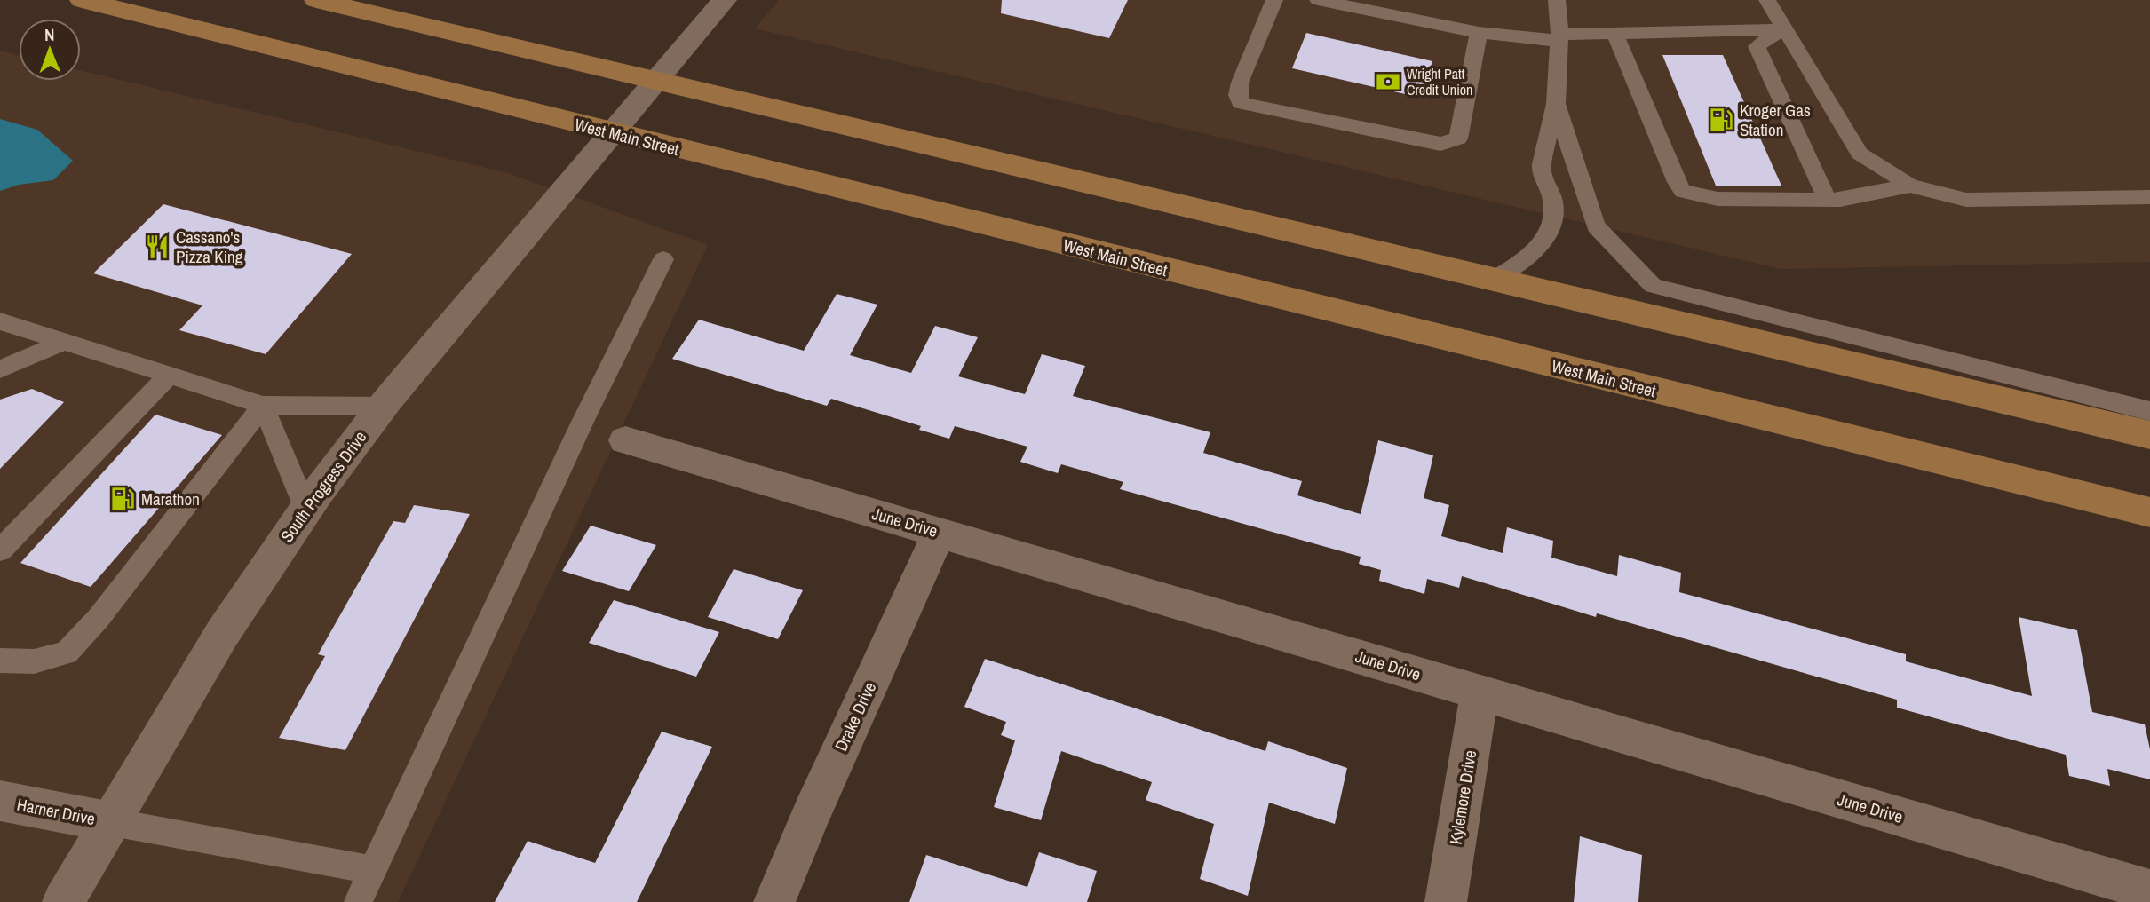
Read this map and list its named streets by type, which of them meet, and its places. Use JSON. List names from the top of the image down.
{
  "streets": {
    "main road": ["West Main Street"],
    "street": [
      "South Progress Drive",
      "June Drive",
      "Drake Drive",
      "Kylemore Drive",
      "Harner Drive"
    ]
  },
  "crossings": [
    ["West Main Street", "South Progress Drive"],
    ["South Progress Drive", "Harner Drive"],
    ["June Drive", "Drake Drive"],
    ["June Drive", "Kylemore Drive"]
  ],
  "places": {
    "bank": ["Wright Patt Credit Union"],
    "fuel station": ["Kroger Gas Station", "Marathon"],
    "restaurant": ["Cassano's Pizza King"]
  },
  "north": "top"
}
